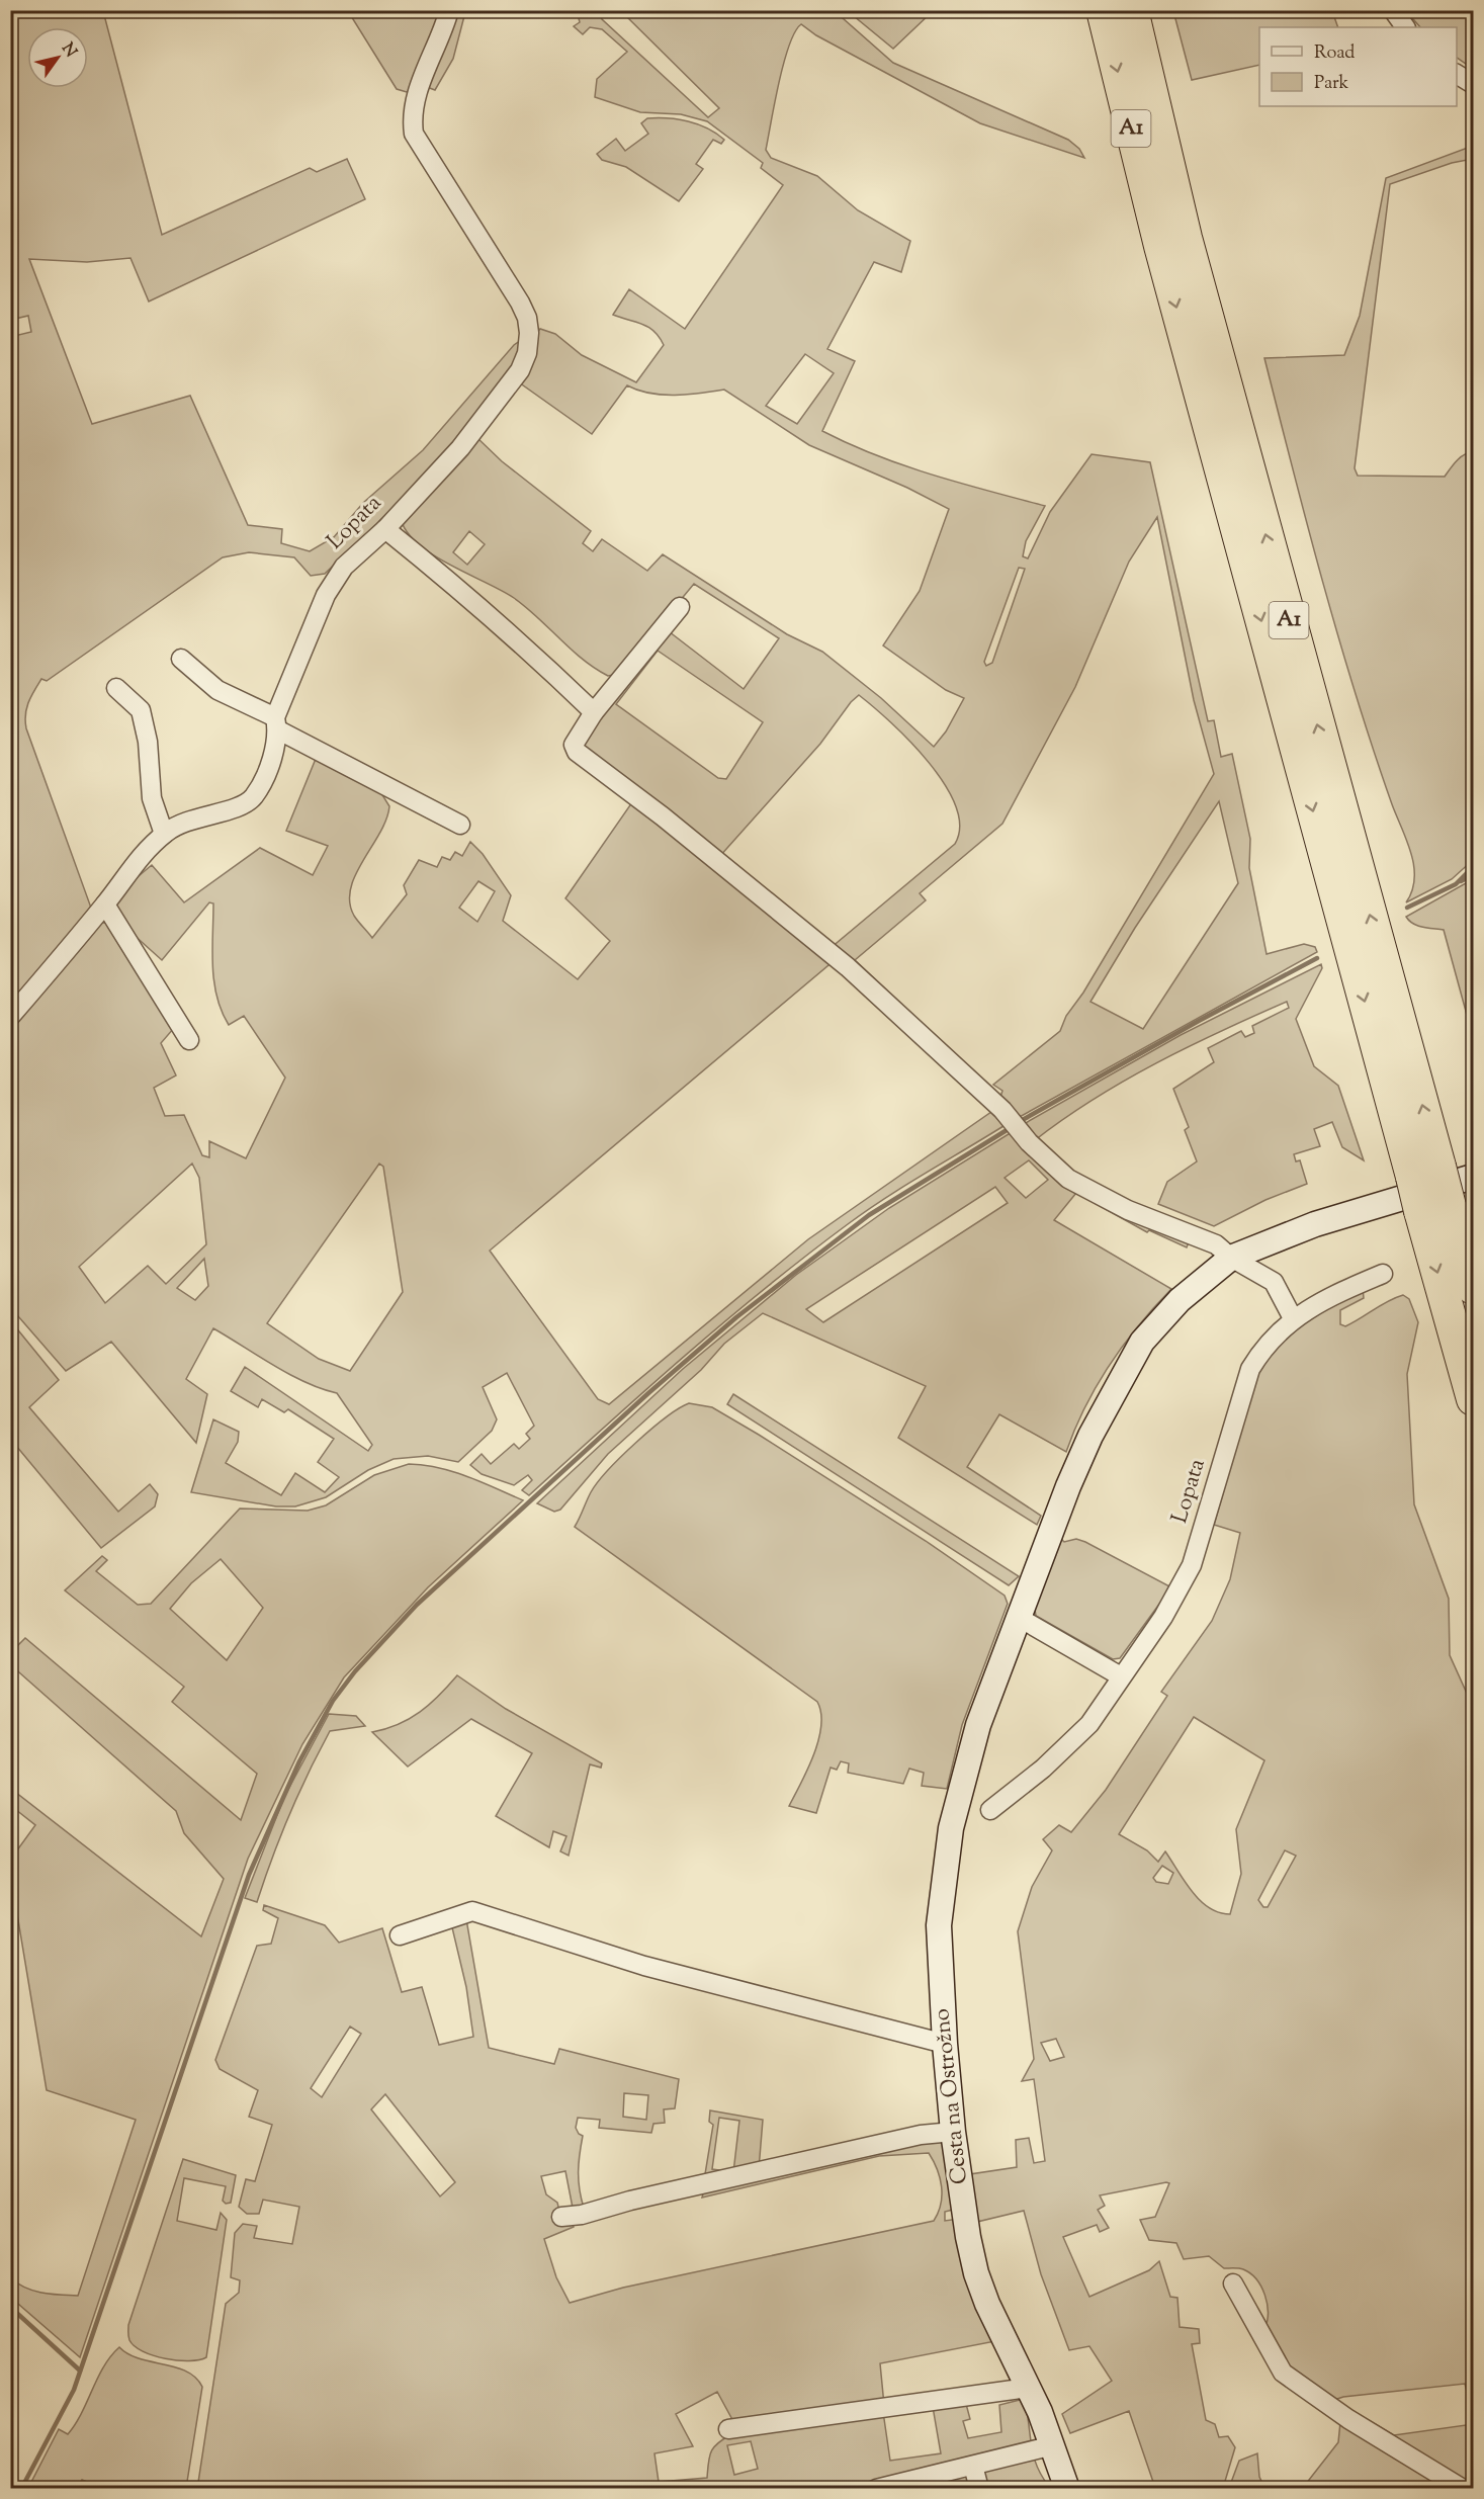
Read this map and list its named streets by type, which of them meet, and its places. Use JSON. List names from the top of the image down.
{
  "streets": {
    "highway": ["A1"],
    "street": ["Lopata", "Cesta na Ostrožno"]
  },
  "legend": ["Road", "Park"],
  "north": "top right"
}
